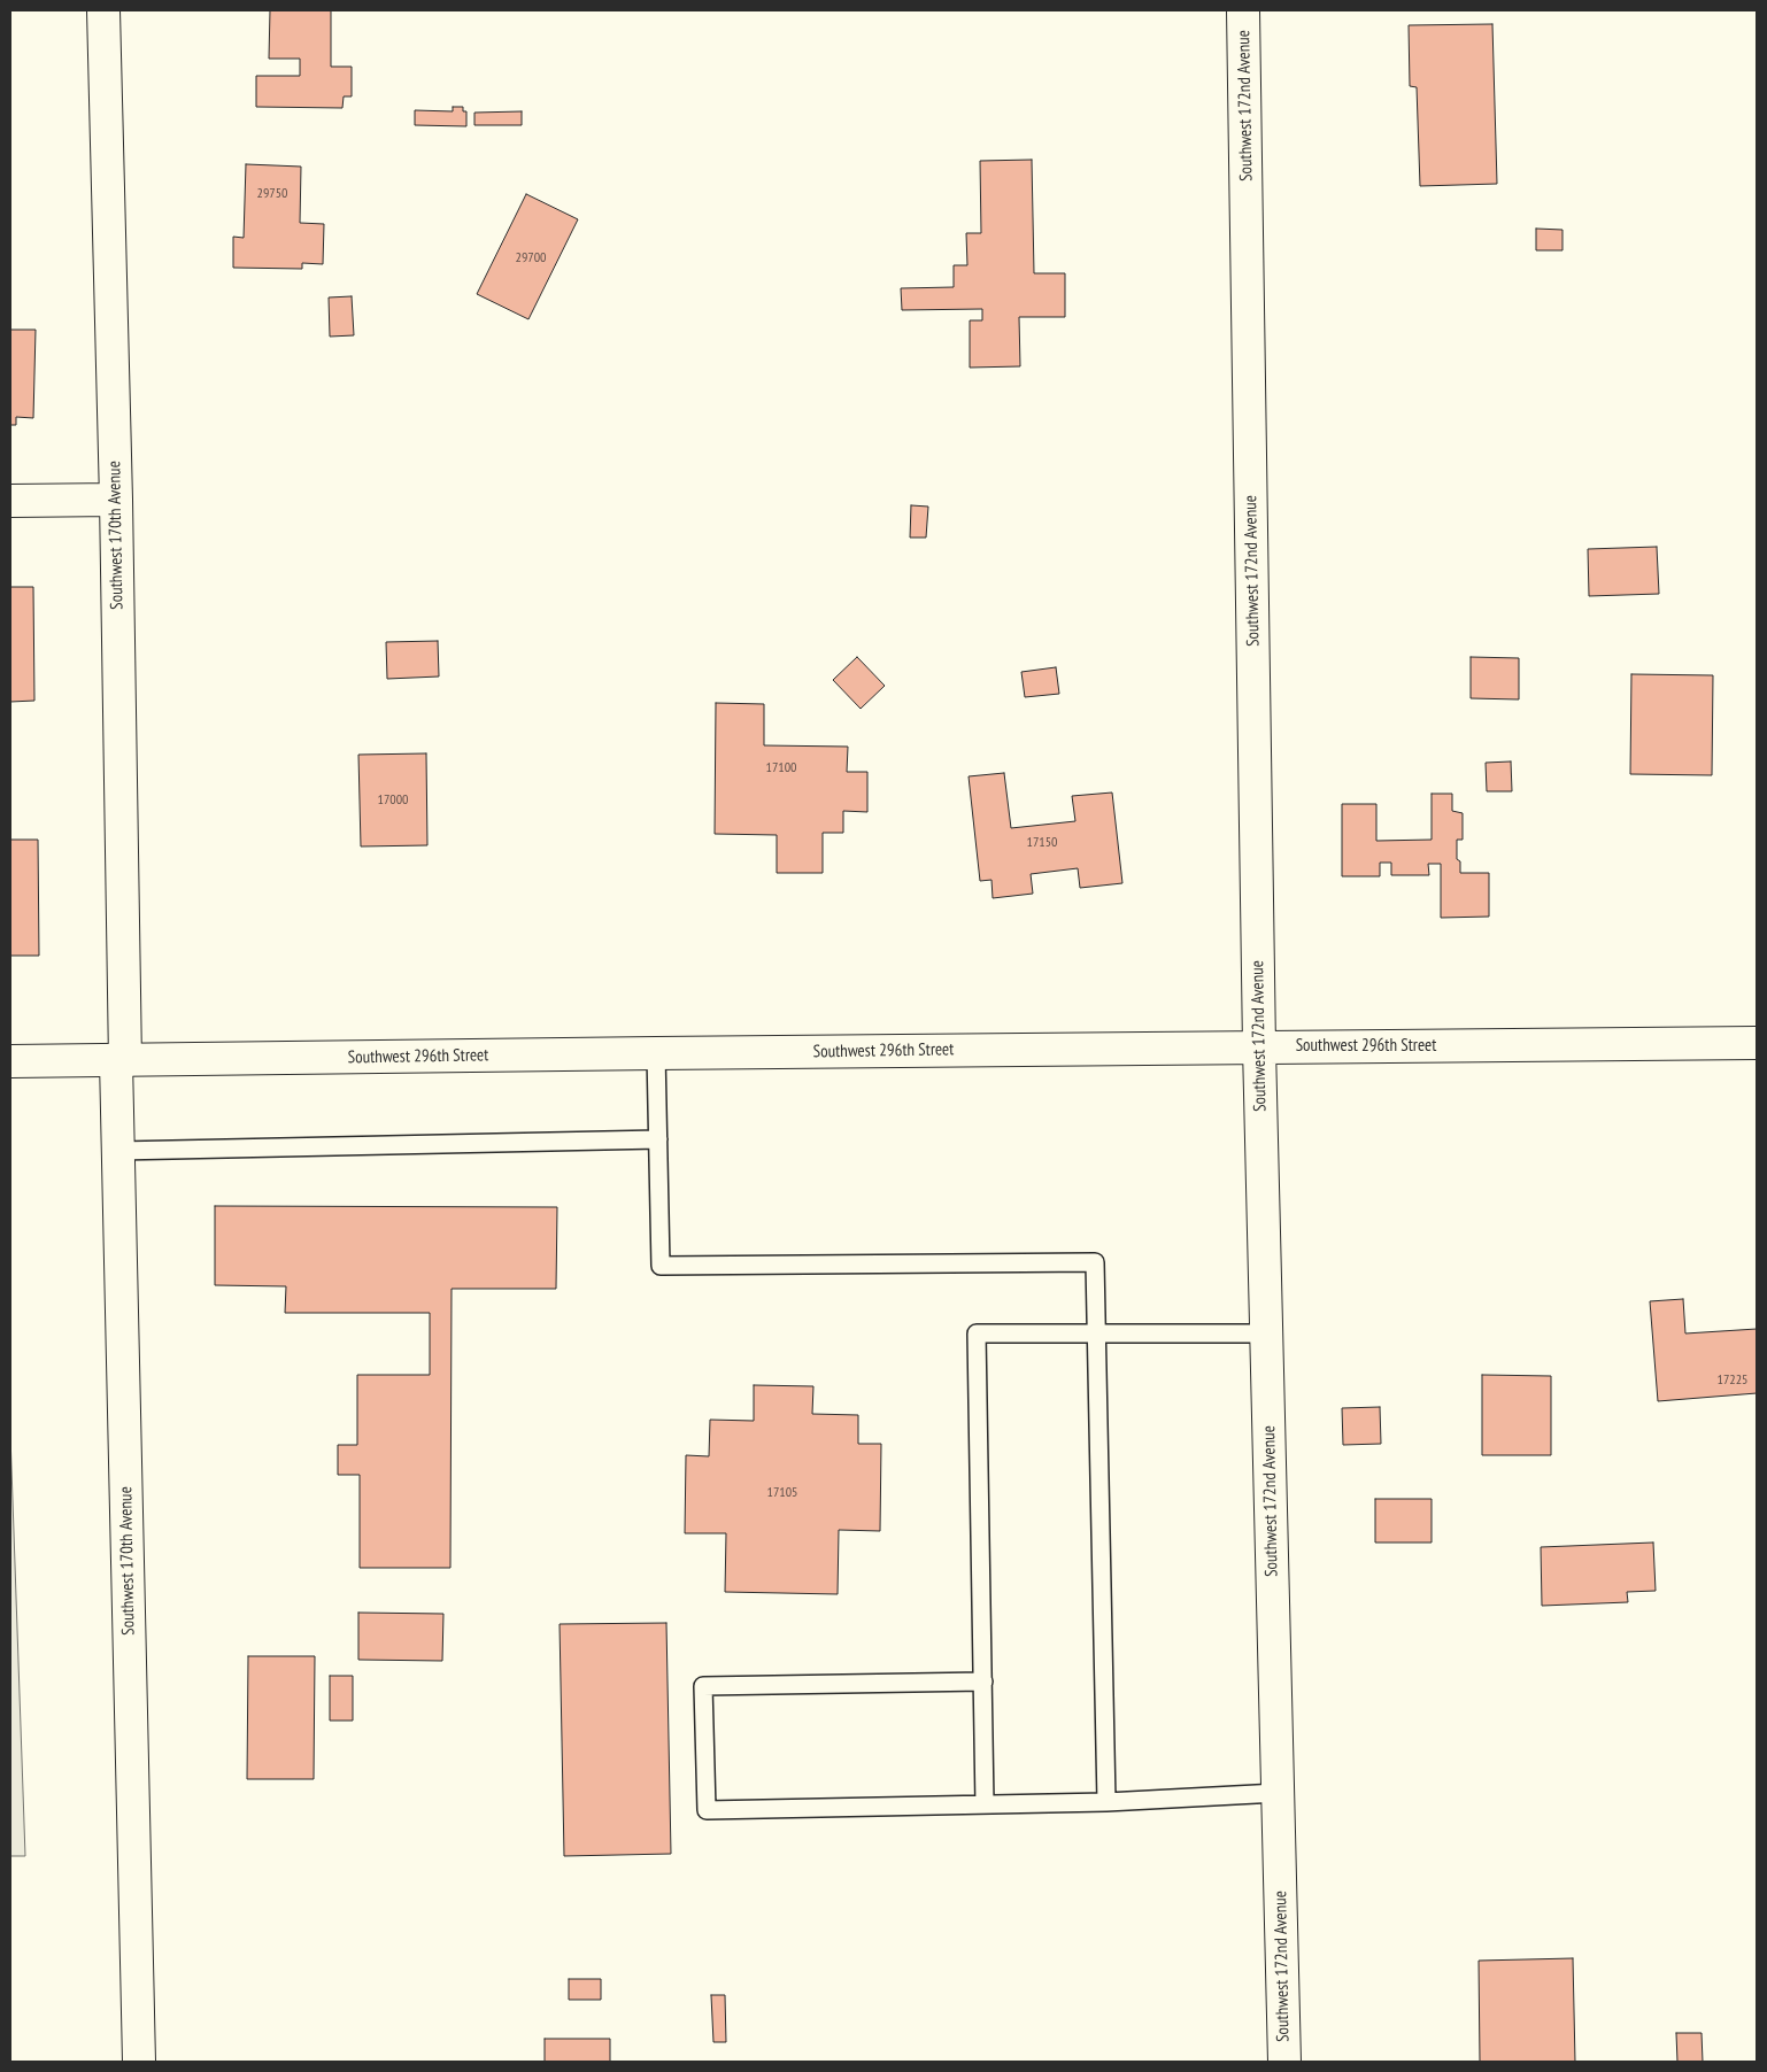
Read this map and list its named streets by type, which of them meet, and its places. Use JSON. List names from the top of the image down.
{
  "streets": {
    "street": ["Southwest 172nd Avenue", "Southwest 170th Avenue", "Southwest 296th Street"]
  },
  "crossings": [
    ["Southwest 172nd Avenue", "Southwest 296th Street"],
    ["Southwest 170th Avenue", "Southwest 296th Street"]
  ],
  "house_numbers": [
    "29750",
    "29700",
    "17100",
    "17000",
    "17150",
    "17225",
    "17105"
  ]
}
